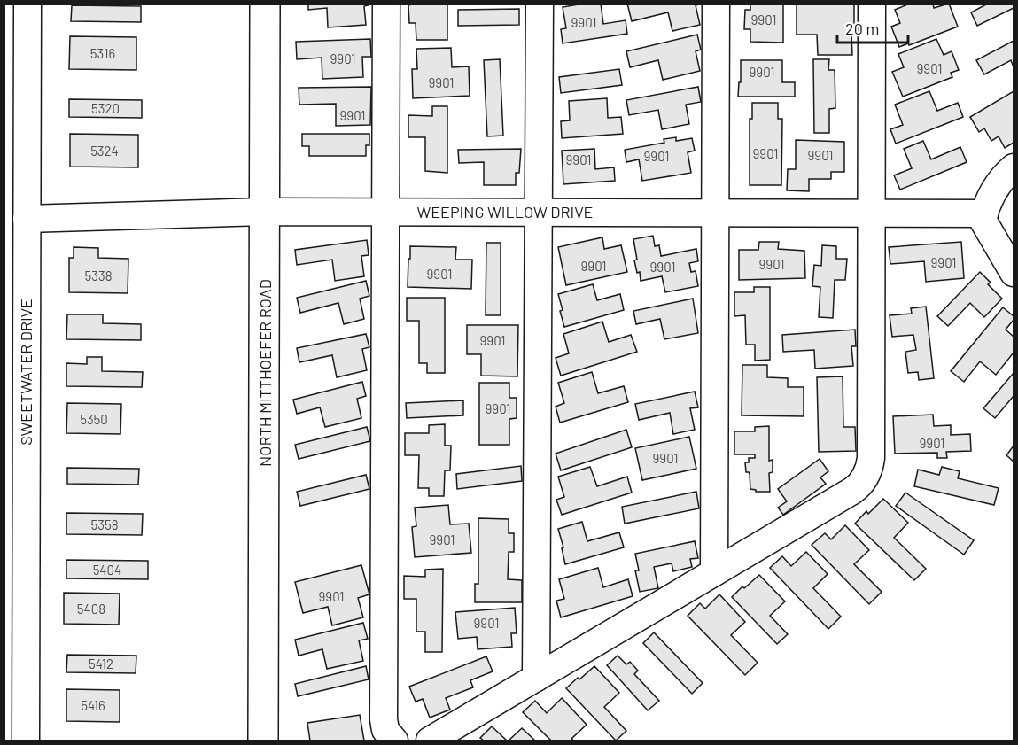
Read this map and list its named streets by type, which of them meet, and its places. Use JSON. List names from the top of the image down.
{
  "streets": {
    "main road": ["NORTH MITTHOEFER ROAD"],
    "street": ["WEEPING WILLOW DRIVE", "SWEETWATER DRIVE"]
  },
  "crossings": [
    ["WEEPING WILLOW DRIVE", "SWEETWATER DRIVE"],
    ["WEEPING WILLOW DRIVE", "NORTH MITTHOEFER ROAD"]
  ],
  "house_numbers": [
    "9901",
    "9901",
    "5316",
    "9901",
    "9901",
    "9901",
    "9901",
    "5320",
    "9901",
    "5324",
    "9901",
    "9901",
    "9901",
    "9901",
    "9901",
    "9901",
    "9901",
    "9901",
    "9901",
    "5338",
    "9901",
    "9901",
    "5350",
    "9901",
    "9901",
    "5358",
    "9901",
    "5404",
    "9901",
    "5408",
    "9901",
    "5412",
    "5416"
  ],
  "scale_bar": "20 m"
}
